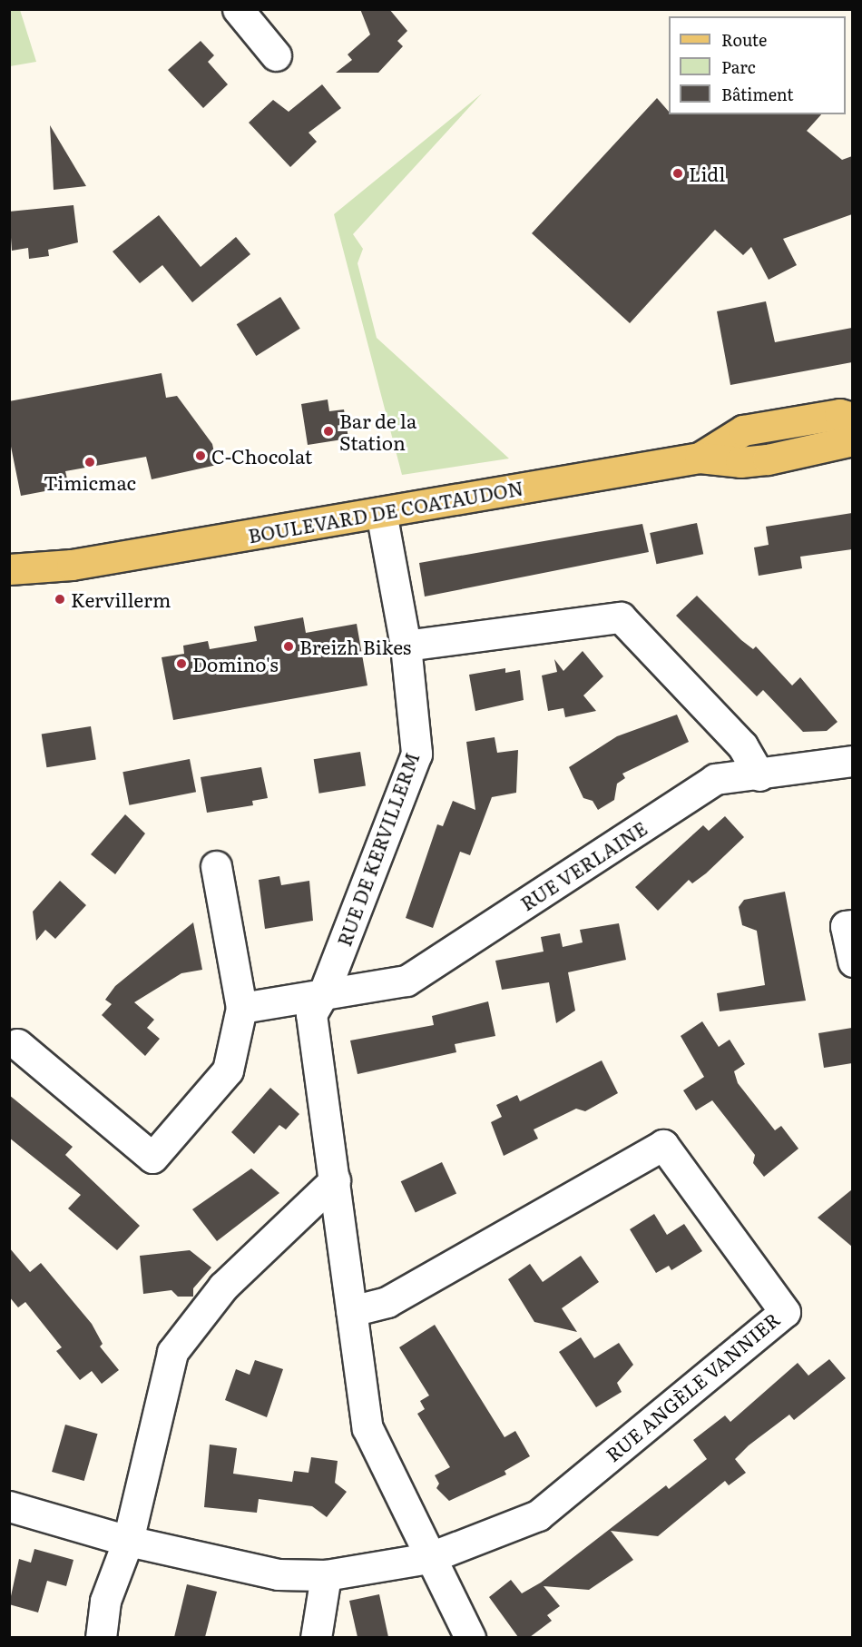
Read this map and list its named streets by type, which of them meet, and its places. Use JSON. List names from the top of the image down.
{
  "streets": {
    "main road": ["BOULEVARD DE COATAUDON"],
    "street": ["RUE DE KERVILLERM", "RUE VERLAINE", "RUE ANGÈLE VANNIER"]
  },
  "crossings": [
    ["BOULEVARD DE COATAUDON", "RUE DE KERVILLERM"],
    ["RUE DE KERVILLERM", "RUE VERLAINE"]
  ],
  "places": [
    "Lidl",
    "Bar de la Station",
    "C-Chocolat",
    "Timicmac",
    "Kervillerm",
    "Breizh Bikes",
    "Domino's"
  ],
  "legend": ["Route", "Parc", "Bâtiment"]
}
